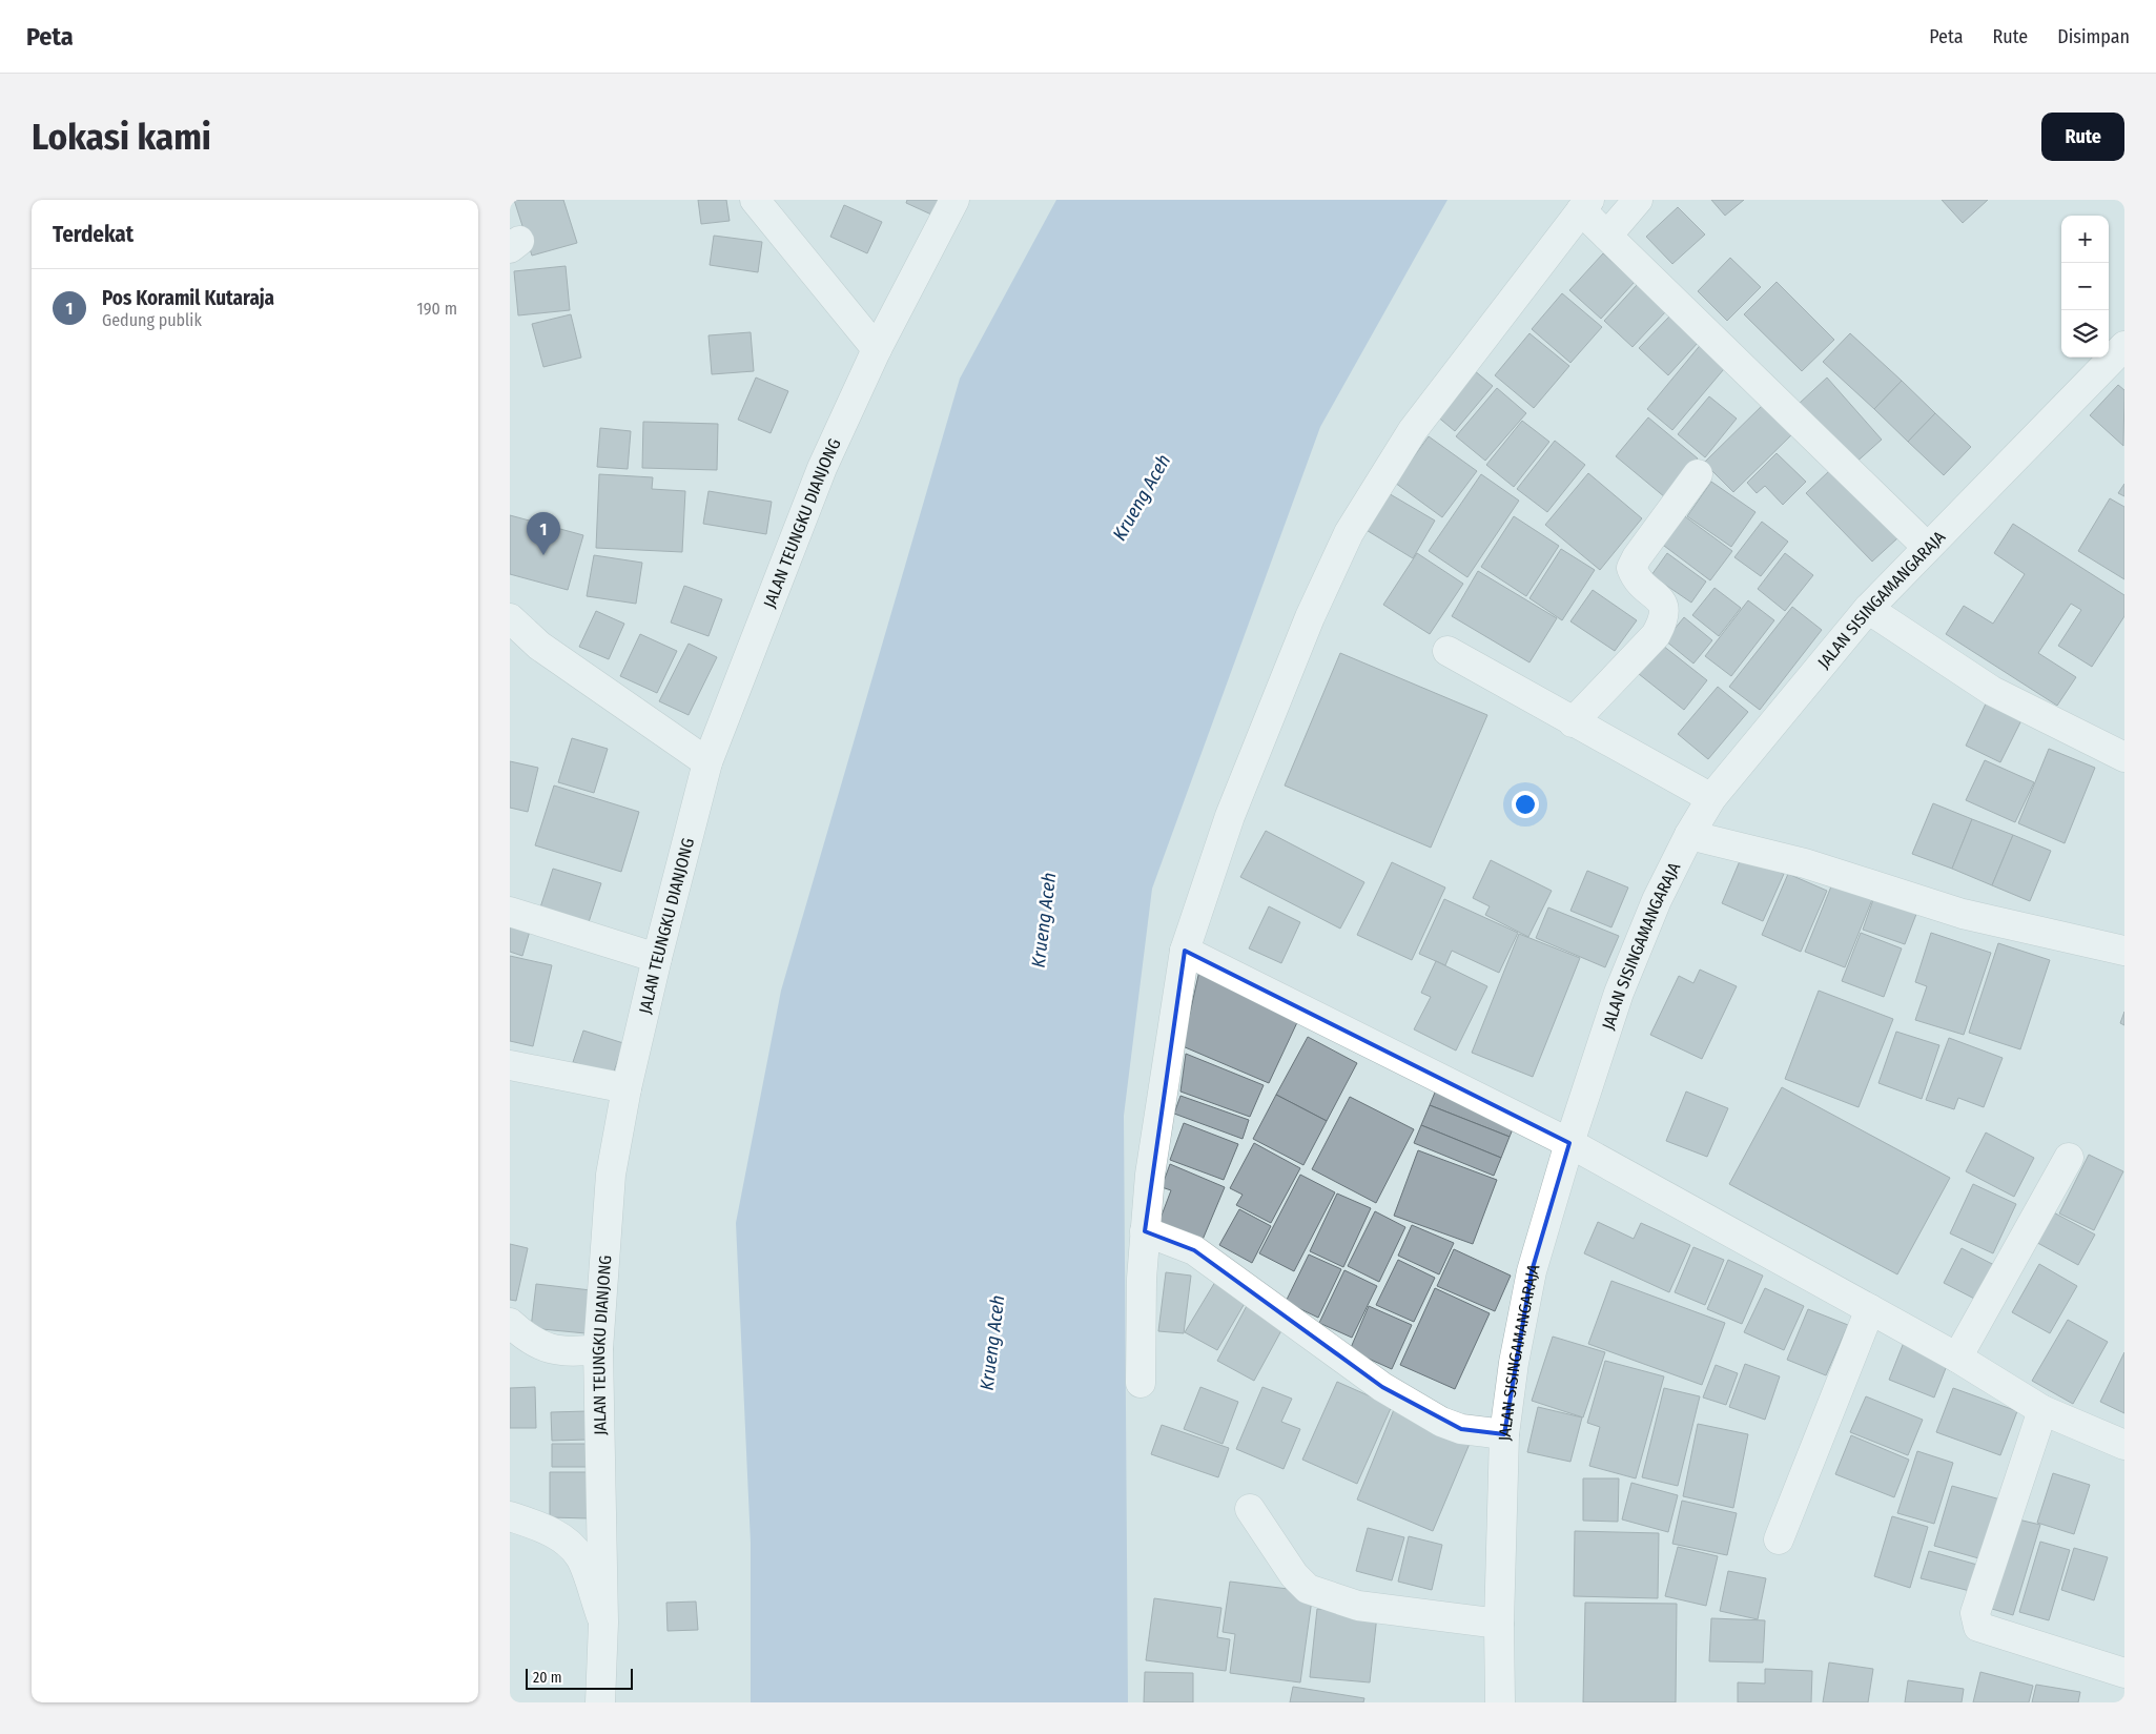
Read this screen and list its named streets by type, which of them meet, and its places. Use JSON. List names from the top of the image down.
{
  "streets": {
    "street": ["JALAN TEUNGKU DIANJONG", "JALAN SISINGAMANGARAJA"]
  },
  "water": ["Krueng Aceh"],
  "scale_bar": "20 m",
  "page": {
    "header": "Peta",
    "nav": ["Peta", "Rute", "Disimpan"],
    "buttons": "Rute",
    "title": "Lokasi kami",
    "heading": "Terdekat",
    "map_buttons": ["+", "−"],
    "list": [
      {
        "mark": "1",
        "name": "Pos Koramil Kutaraja",
        "note": "Gedung publik",
        "value": "190 m"
      }
    ],
    "pins": "1",
    "scale": "20 m"
  }
}
